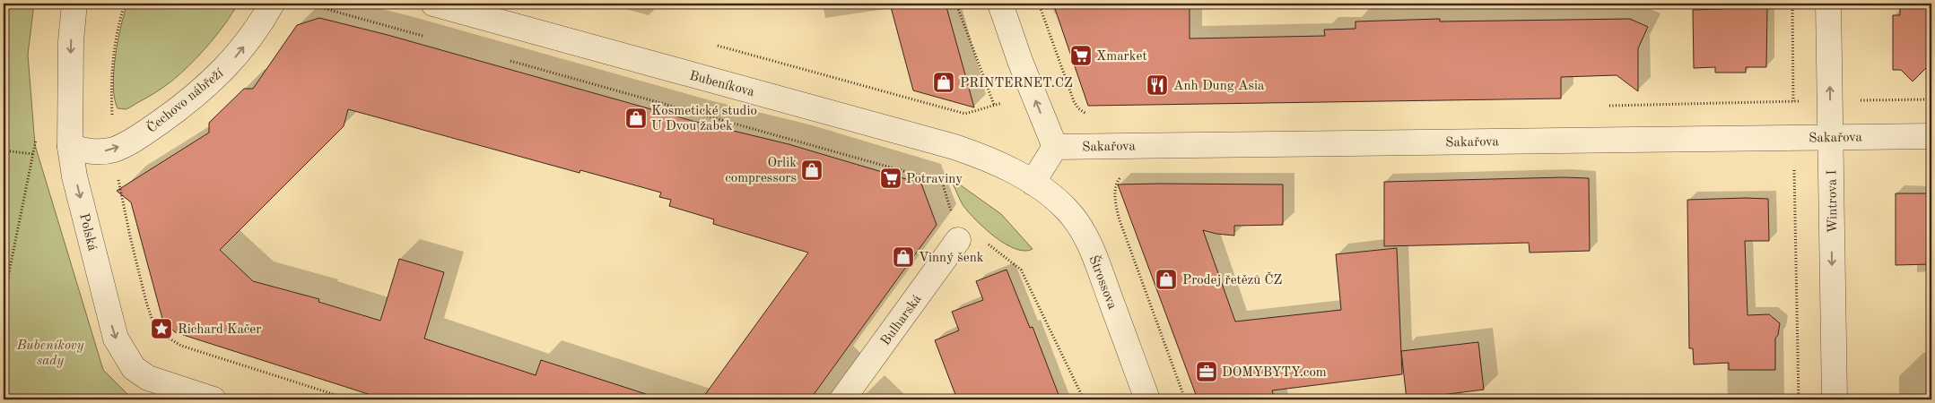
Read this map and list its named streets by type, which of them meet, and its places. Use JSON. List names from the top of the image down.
{
  "streets": {
    "street": [
      "Bubeníkova",
      "Čechovo nábřeží",
      "Sakařova",
      "Wintrova I",
      "Polská",
      "Štrossova",
      "Bulharská"
    ]
  },
  "crossings": [
    ["Bubeníkova", "Štrossova"],
    ["Čechovo nábřeží", "Polská"],
    ["Sakařova", "Wintrova I"]
  ],
  "one_way": ["Čechovo nábřeží", "Polská"],
  "parks": ["Bubeníkovy sady"],
  "places": {
    "supermarket": ["Xmarket", "Potraviny"],
    "shop": [
      "PRINTERNET.CZ",
      "Kosmetické studio U Dvou žabek",
      "Orlik compressors",
      "Vinný šenk",
      "Prodej řetězů ČZ"
    ],
    "restaurant": ["Anh Dung Asia"],
    "place": ["Richard Kačer"],
    "office": ["DOMYBYTY.com"]
  }
}
